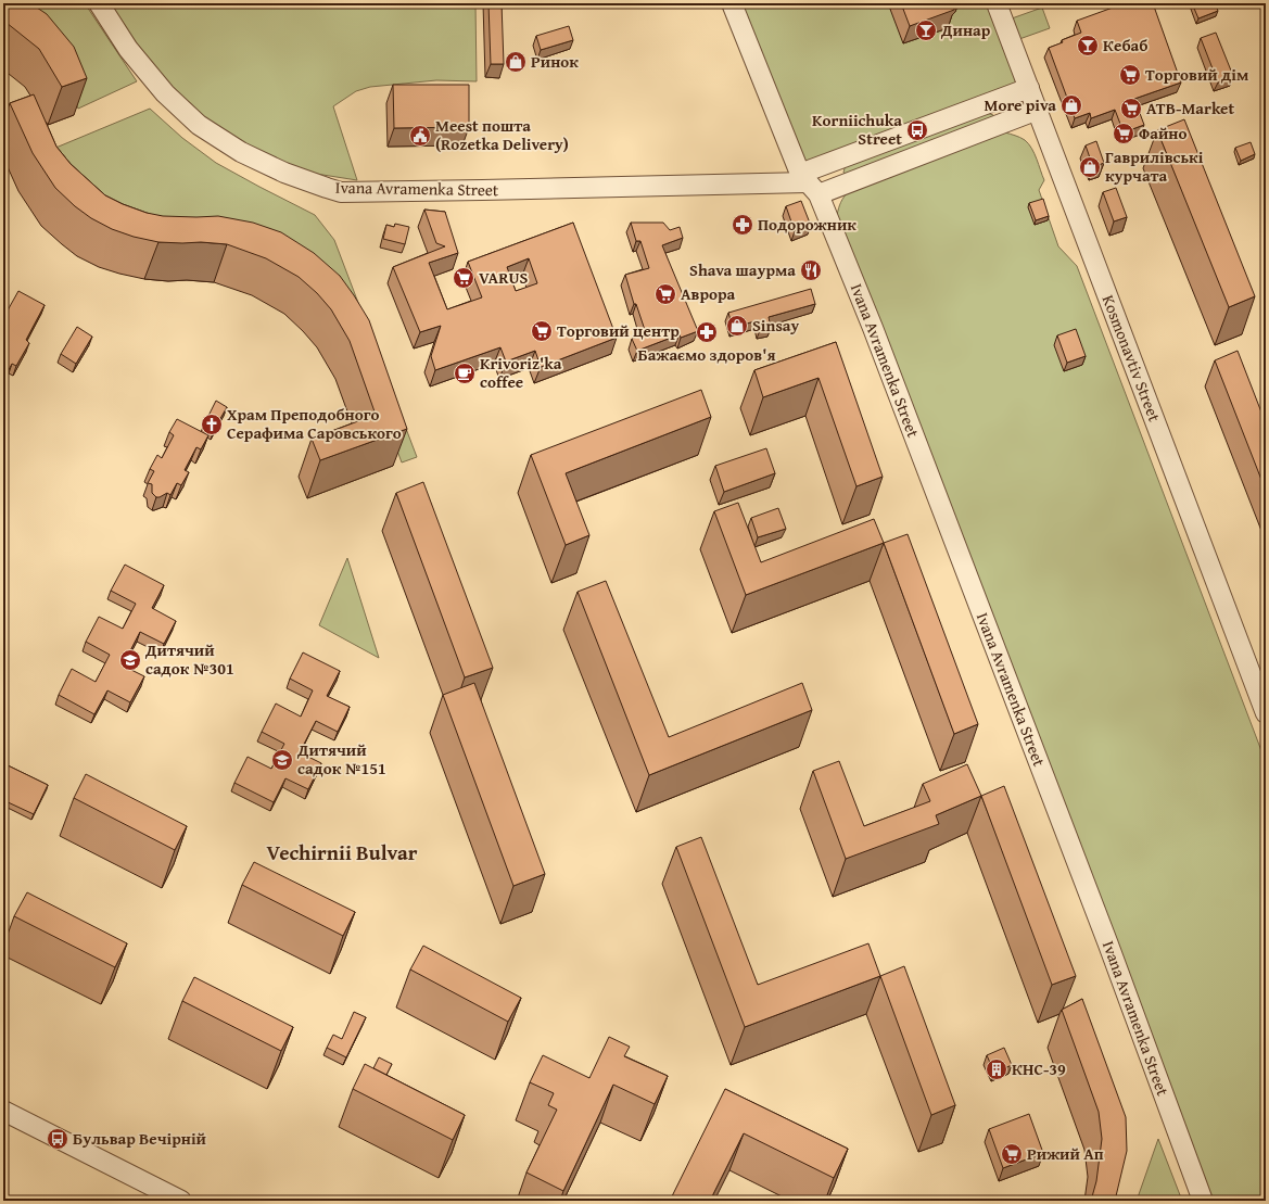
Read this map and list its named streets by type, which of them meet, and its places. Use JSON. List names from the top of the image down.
{
  "streets": {
    "street": ["Ivana Avramenka Street", "Kosmonavtiv Street"]
  },
  "districts": ["Vechirnii Bulvar"],
  "places": {
    "bar": ["Динар", "Кебаб"],
    "shop": [
      "Ринок",
      "More piva",
      "Гаврилівські курчата",
      "Sinsay"
    ],
    "supermarket": [
      "Торговий дім",
      "ATB-Market",
      "Файно",
      "VARUS",
      "Аврора",
      "Торговий центр",
      "Рижий Ап"
    ],
    "bus stop": ["Korniichuka Street", "Бульвар Вечірній"],
    "public building": ["Meest пошта (Rozetka Delivery)"],
    "pharmacy": ["Подорожник", "Бажаємо здоров'я"],
    "restaurant": ["Shava шаурма"],
    "cafe": ["Krivoriz'ka coffee"],
    "church": ["Храм Преподобного Серафима Саровського"],
    "school or university": ["Дитячий садок №301", "Дитячий садок №151"],
    "building": ["КНС-39"]
  }
}
